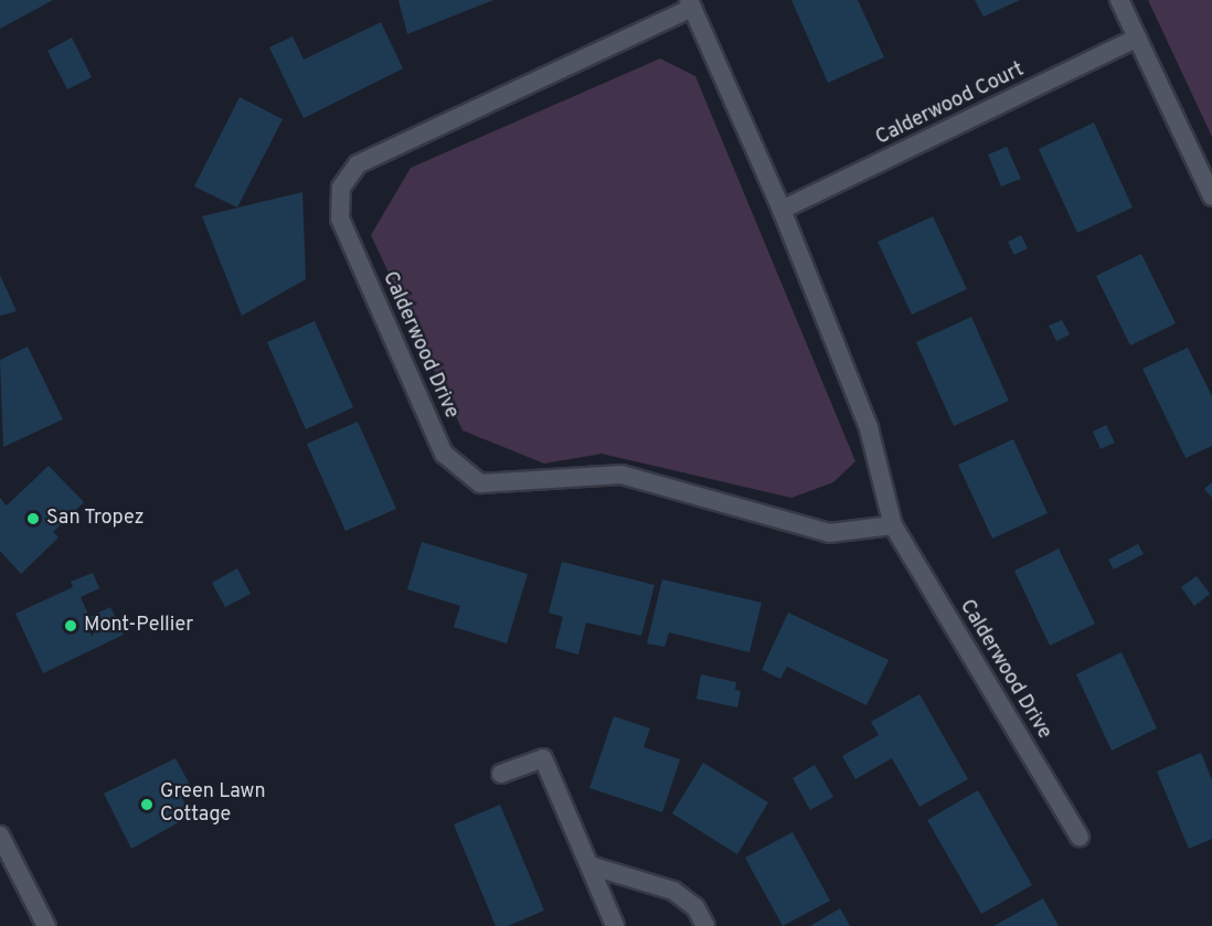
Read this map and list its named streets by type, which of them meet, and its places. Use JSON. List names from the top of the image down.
{
  "streets": {
    "street": ["Calderwood Court", "Calderwood Drive"]
  },
  "crossings": [
    ["Calderwood Court", "Calderwood Drive"]
  ],
  "places": ["San Tropez", "Mont-Pellier", "Green Lawn Cottage"]
}
